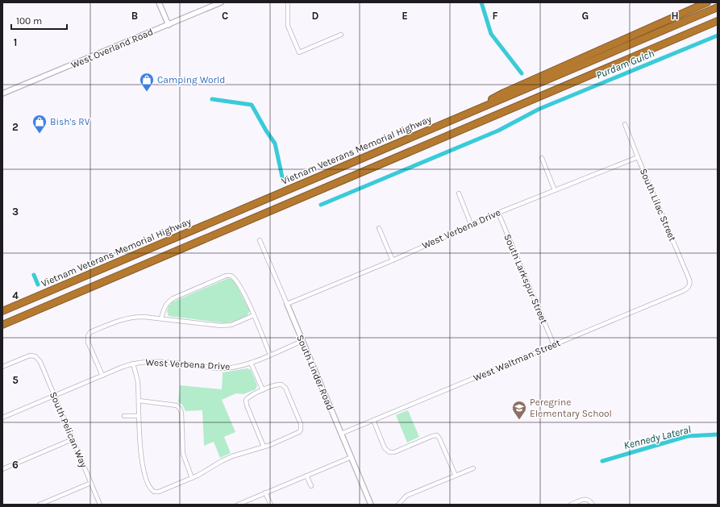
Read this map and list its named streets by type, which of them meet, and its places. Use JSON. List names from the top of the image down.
{
  "streets": {
    "highway": ["Vietnam Veterans Memorial Highway"],
    "street": [
      "West Overland Road",
      "South Lilac Street",
      "West Verbena Drive",
      "South Larkspur Street",
      "West Waltman Street",
      "South Linder Road",
      "South Pelican Way"
    ]
  },
  "crossings": [
    ["South Lilac Street", "West Verbena Drive"],
    ["South Lilac Street", "West Waltman Street"],
    ["West Verbena Drive", "South Larkspur Street"],
    ["West Verbena Drive", "South Linder Road"],
    ["West Verbena Drive", "South Pelican Way"],
    ["South Larkspur Street", "West Waltman Street"],
    ["West Waltman Street", "South Linder Road"]
  ],
  "water": ["Purdam Gulch", "Kennedy Lateral"],
  "places": {
    "shop": ["Camping World", "Bish's RV"],
    "school or university": ["Peregrine Elementary School"]
  },
  "scale_bar": "100 m",
  "grid": {
    "columns": [
      "B",
      "C",
      "D",
      "E",
      "F",
      "G",
      "H"
    ],
    "rows": [
      "1",
      "2",
      "3",
      "4",
      "5",
      "6"
    ]
  }
}
